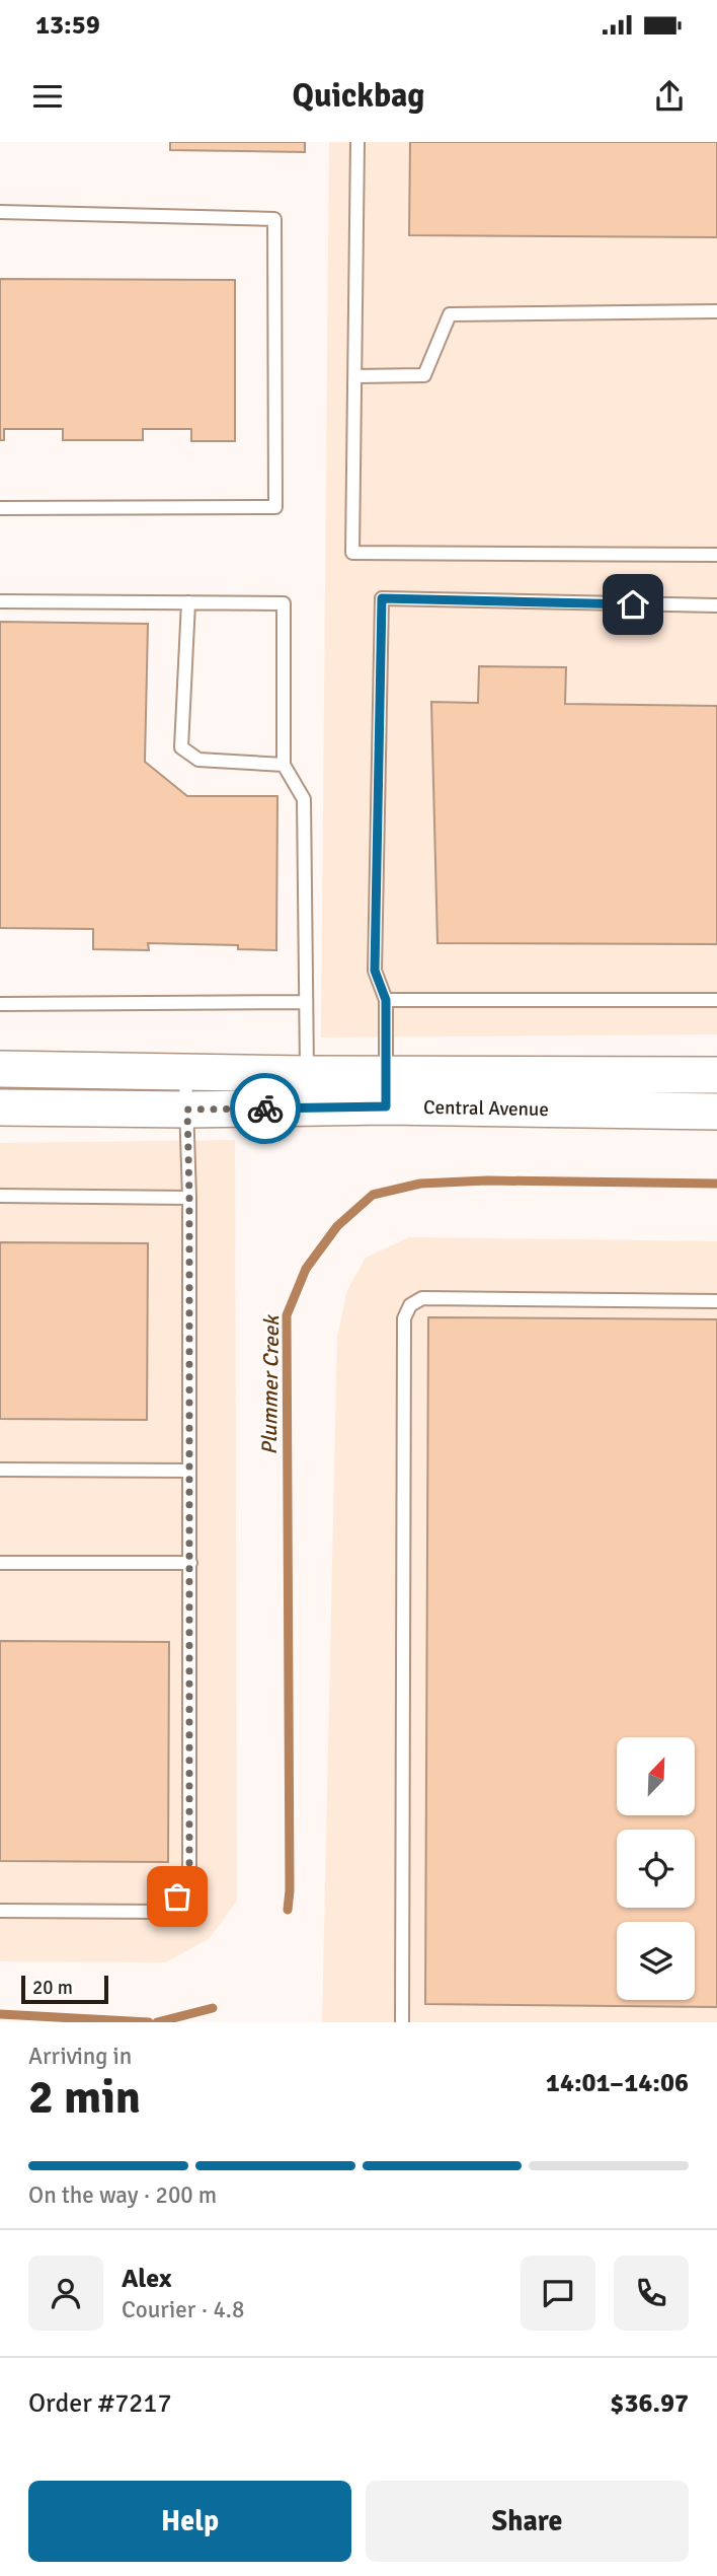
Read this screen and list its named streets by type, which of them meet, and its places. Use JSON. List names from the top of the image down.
{
  "streets": {
    "street": ["Central Avenue"]
  },
  "water": ["Plummer Creek"],
  "scale_bar": "20 m",
  "north": "top right",
  "page": {
    "status": "13:59",
    "header": "Quickbag",
    "scale": "20 m",
    "heading": ["2 min", "Arriving in", "14:01–14:06"],
    "panel": [
      "Alex",
      "Courier · 4.8",
      "Order #7217",
      "$36.97"
    ],
    "bar": "On the way · 200 m",
    "buttons": ["Help", "Share"]
  }
}
